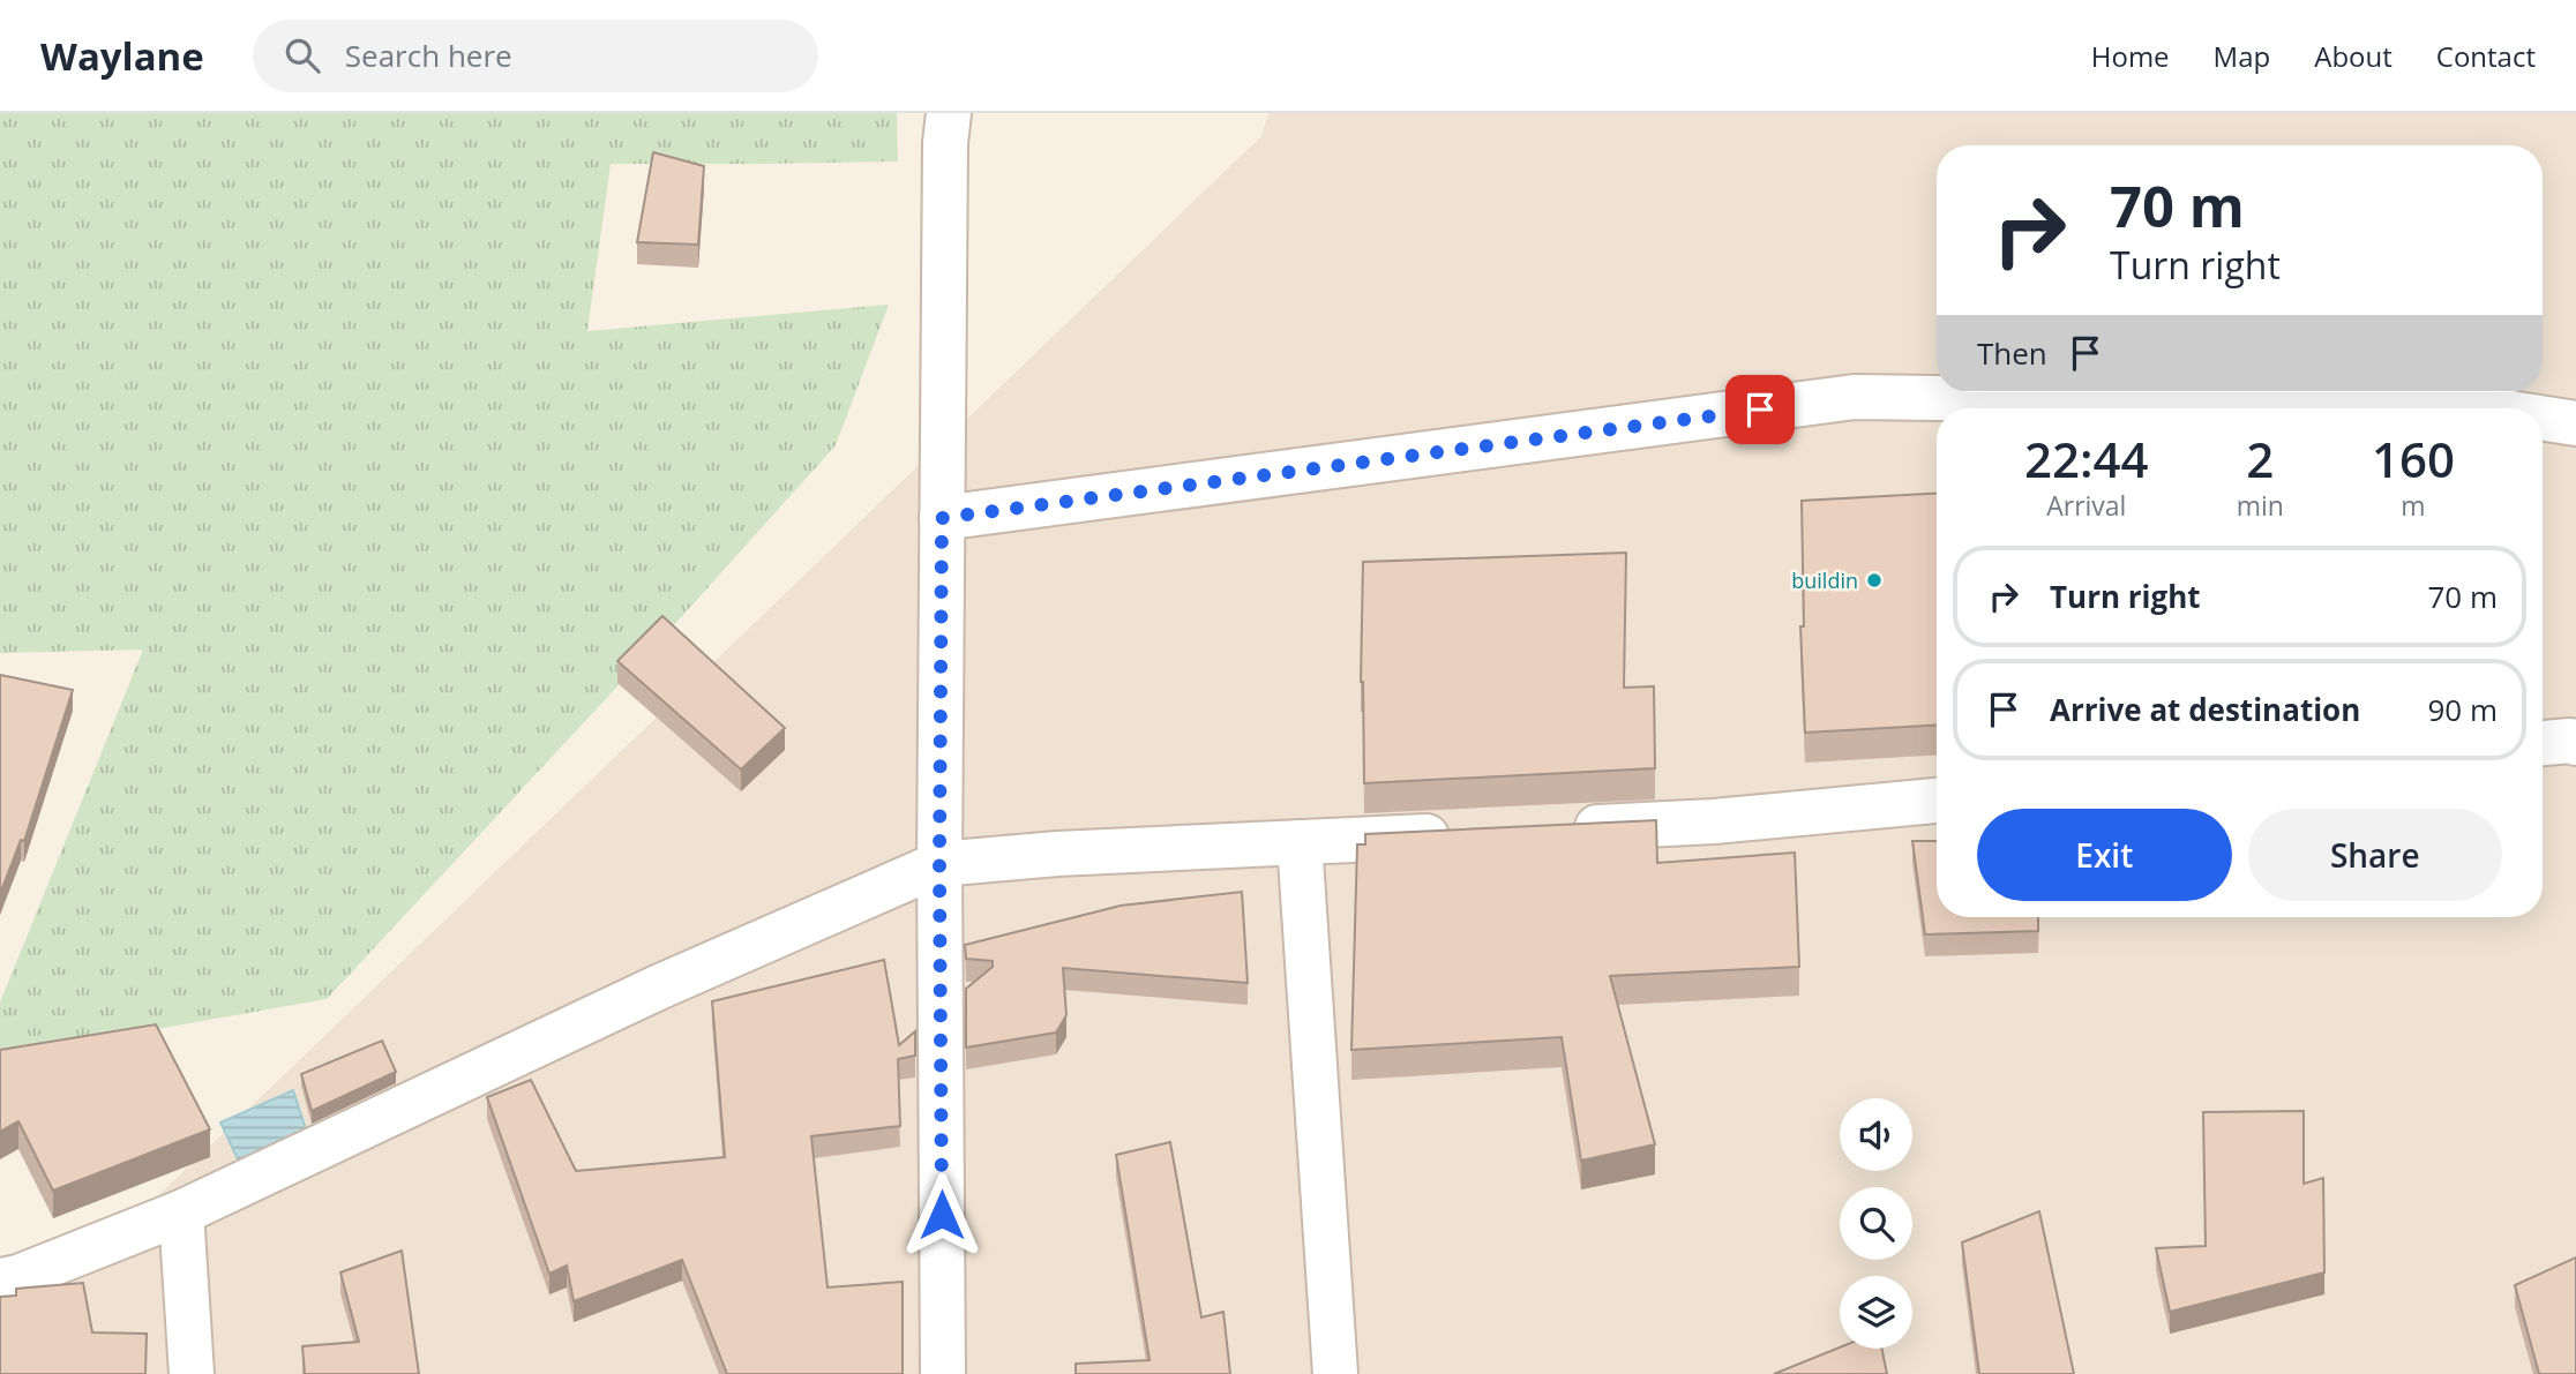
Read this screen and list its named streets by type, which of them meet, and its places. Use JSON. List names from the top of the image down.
{
  "places": ["buildin"],
  "page": {
    "header": "Waylane",
    "search": "Search here",
    "nav": [
      "Home",
      "Map",
      "About",
      "Contact"
    ],
    "turn": ["70 m", "Turn right"],
    "then": "Then",
    "eta": [
      "22:44",
      "Arrival",
      "2",
      "min",
      "160",
      "m"
    ],
    "list": [
      {
        "name": "Turn right",
        "value": "70 m"
      },
      {
        "name": "Arrive at destination",
        "value": "90 m"
      }
    ],
    "buttons": ["Exit", "Share"]
  }
}
